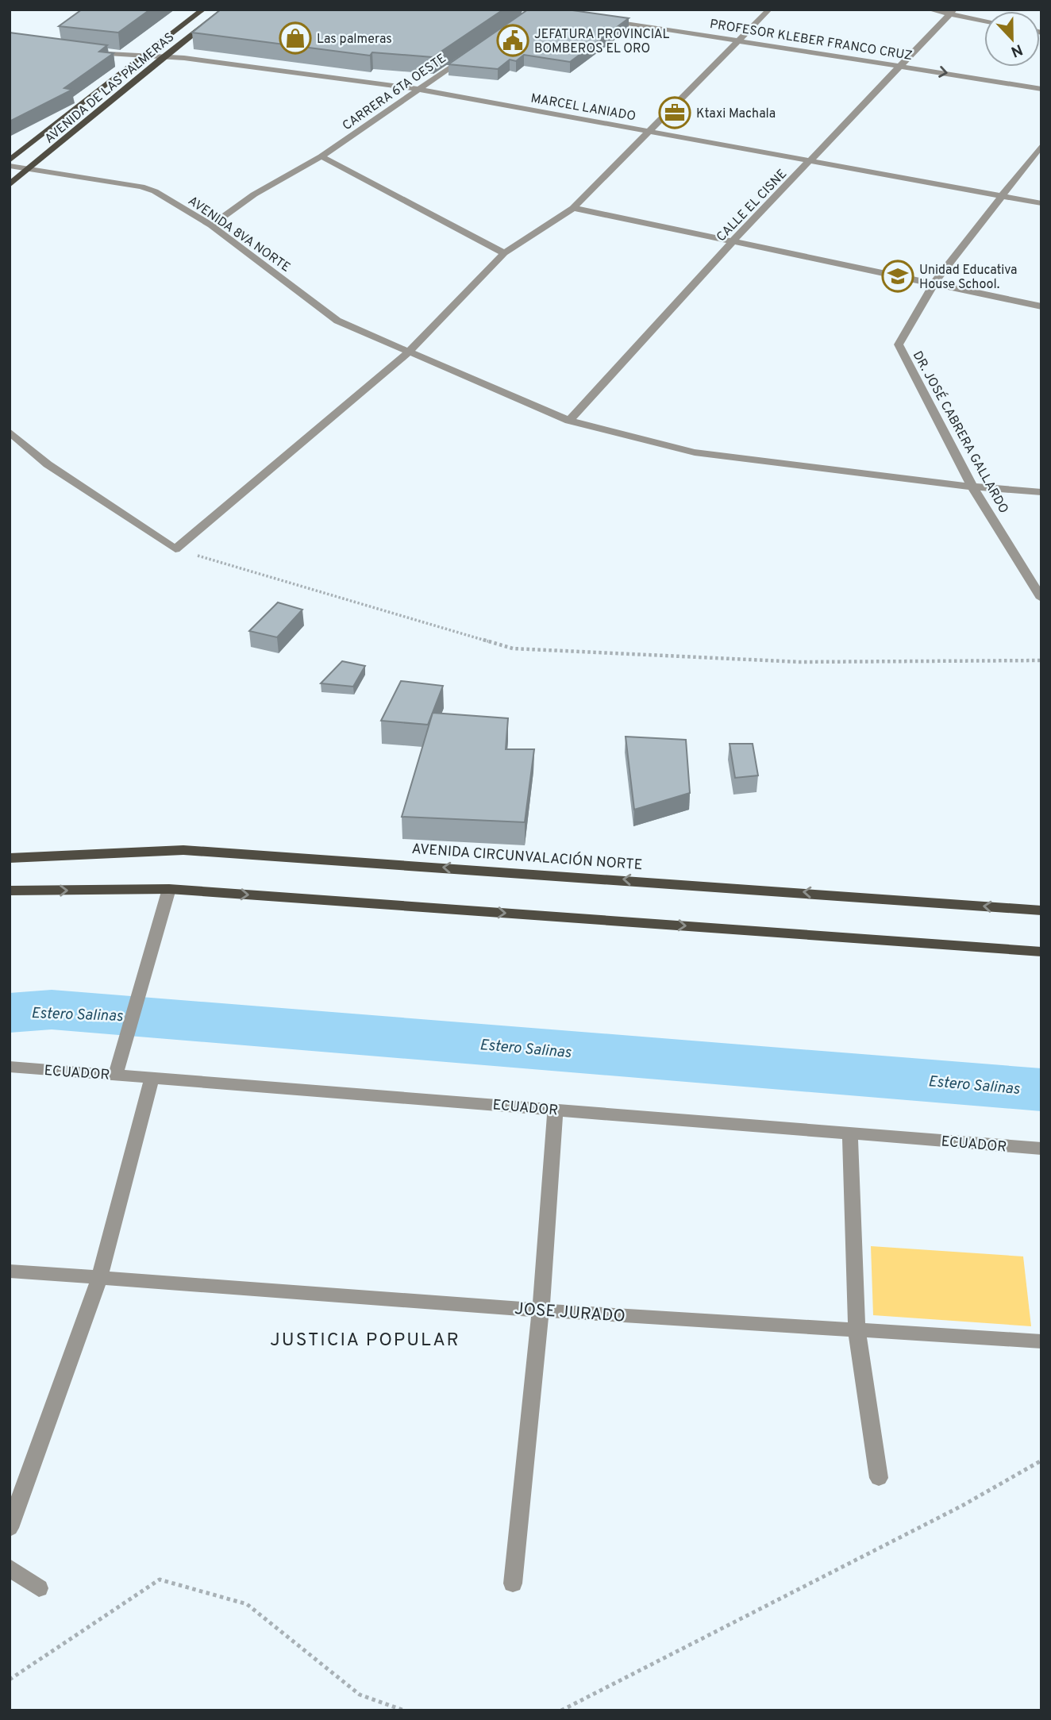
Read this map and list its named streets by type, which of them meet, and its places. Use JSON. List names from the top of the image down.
{
  "streets": {
    "main road": ["AVENIDA DE LAS PALMERAS", "AVENIDA CIRCUNVALACIÓN NORTE"],
    "street": [
      "PROFESOR KLEBER FRANCO CRUZ",
      "CARRERA 6TA OESTE",
      "MARCEL LANIADO",
      "CALLE EL CISNE",
      "AVENIDA 8VA NORTE",
      "DR. JOSÉ CABRERA GALLARDO",
      "ECUADOR",
      "JOSE JURADO"
    ]
  },
  "crossings": [
    ["PROFESOR KLEBER FRANCO CRUZ", "CALLE EL CISNE"],
    ["AVENIDA DE LAS PALMERAS", "MARCEL LANIADO"],
    ["AVENIDA DE LAS PALMERAS", "AVENIDA 8VA NORTE"],
    ["CARRERA 6TA OESTE", "MARCEL LANIADO"],
    ["CARRERA 6TA OESTE", "AVENIDA 8VA NORTE"],
    ["MARCEL LANIADO", "CALLE EL CISNE"],
    ["MARCEL LANIADO", "DR. JOSÉ CABRERA GALLARDO"],
    ["CALLE EL CISNE", "AVENIDA 8VA NORTE"],
    ["AVENIDA 8VA NORTE", "DR. JOSÉ CABRERA GALLARDO"]
  ],
  "districts": ["JUSTICIA POPULAR"],
  "water": ["Estero Salinas"],
  "places": {
    "shop": ["Las palmeras"],
    "public building": ["JEFATURA PROVINCIAL BOMBEROS EL ORO"],
    "office": ["Ktaxi Machala"],
    "school or university": ["Unidad Educativa House School."]
  },
  "north": "bottom"
}
